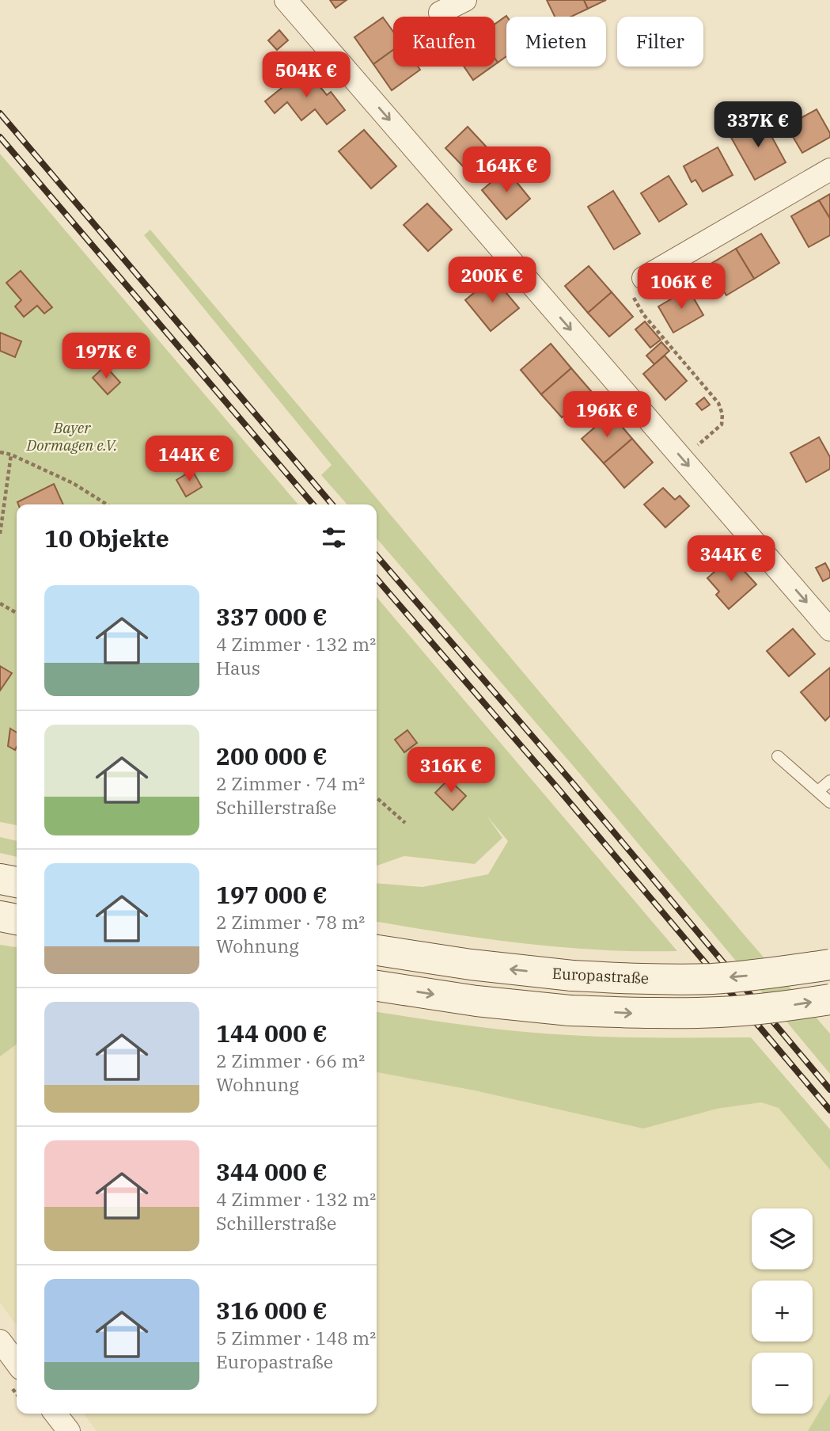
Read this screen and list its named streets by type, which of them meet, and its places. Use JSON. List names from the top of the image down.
{
  "streets": {
    "main road": ["Europastraße"]
  },
  "parks": ["Bayer Dormagen e.V."],
  "page": {
    "chip": ["Kaufen", "Mieten", "Filter"],
    "price": [
      "504K €",
      "337K €",
      "164K €",
      "200K €",
      "106K €",
      "197K €",
      "196K €",
      "144K €",
      "344K €",
      "316K €"
    ],
    "heading": "10 Objekte",
    "list": [
      {
        "name": "337 000 €",
        "note": "4 Zimmer · 132 m² · Haus"
      },
      {
        "name": "200 000 €",
        "note": "2 Zimmer · 74 m² · Schillerstraße"
      },
      {
        "name": "197 000 €",
        "note": "2 Zimmer · 78 m² · Wohnung"
      },
      {
        "name": "144 000 €",
        "note": "2 Zimmer · 66 m² · Wohnung"
      },
      {
        "name": "344 000 €",
        "note": "4 Zimmer · 132 m² · Schillerstraße"
      },
      {
        "name": "316 000 €",
        "note": "5 Zimmer · 148 m² · Europastraße"
      }
    ],
    "map_buttons": ["+", "−"]
  }
}
